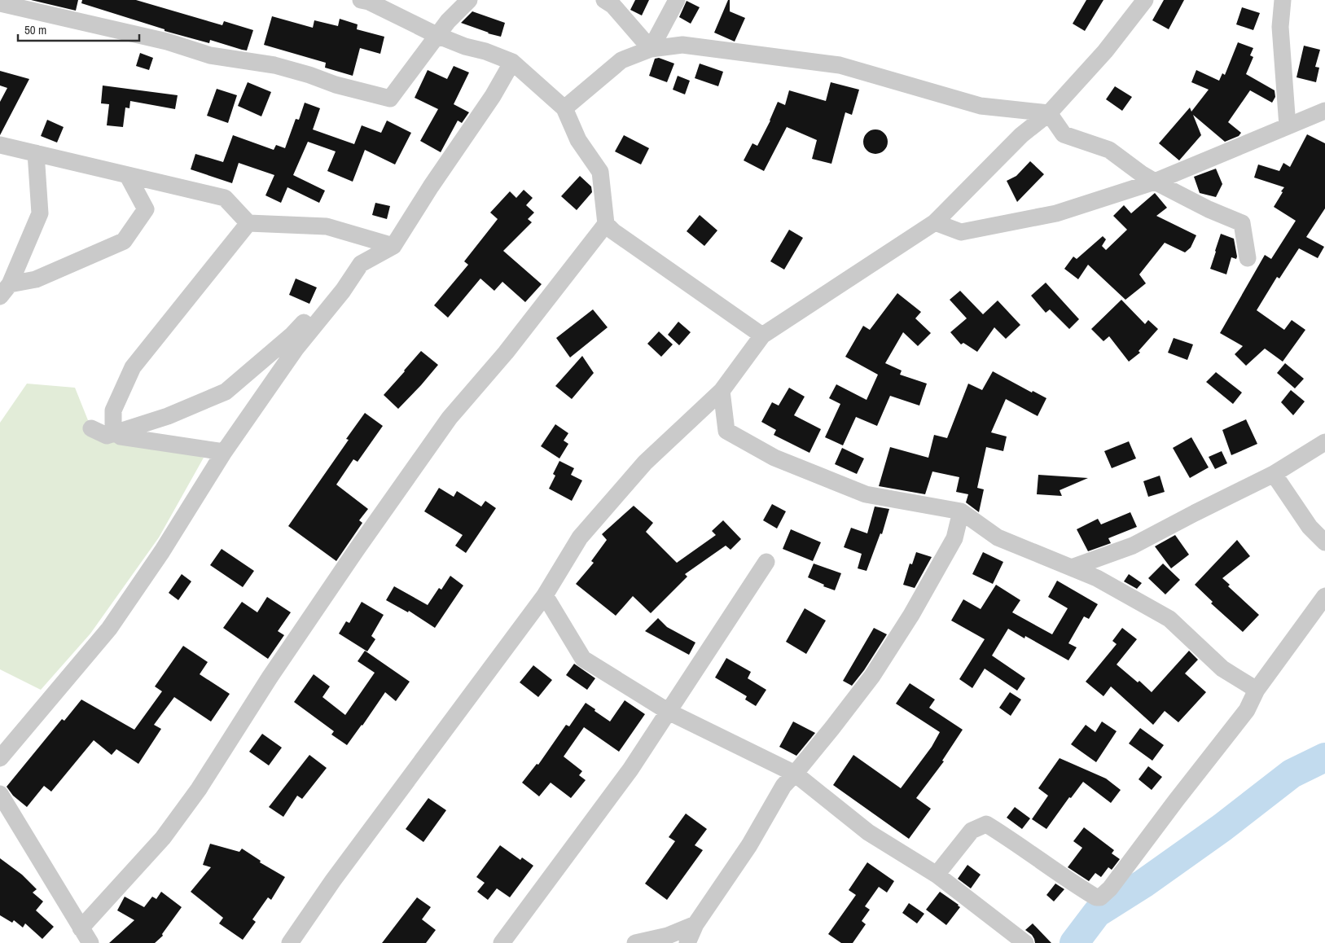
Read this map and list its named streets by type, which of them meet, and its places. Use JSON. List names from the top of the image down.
{
  "scale_bar": "50 m"
}
